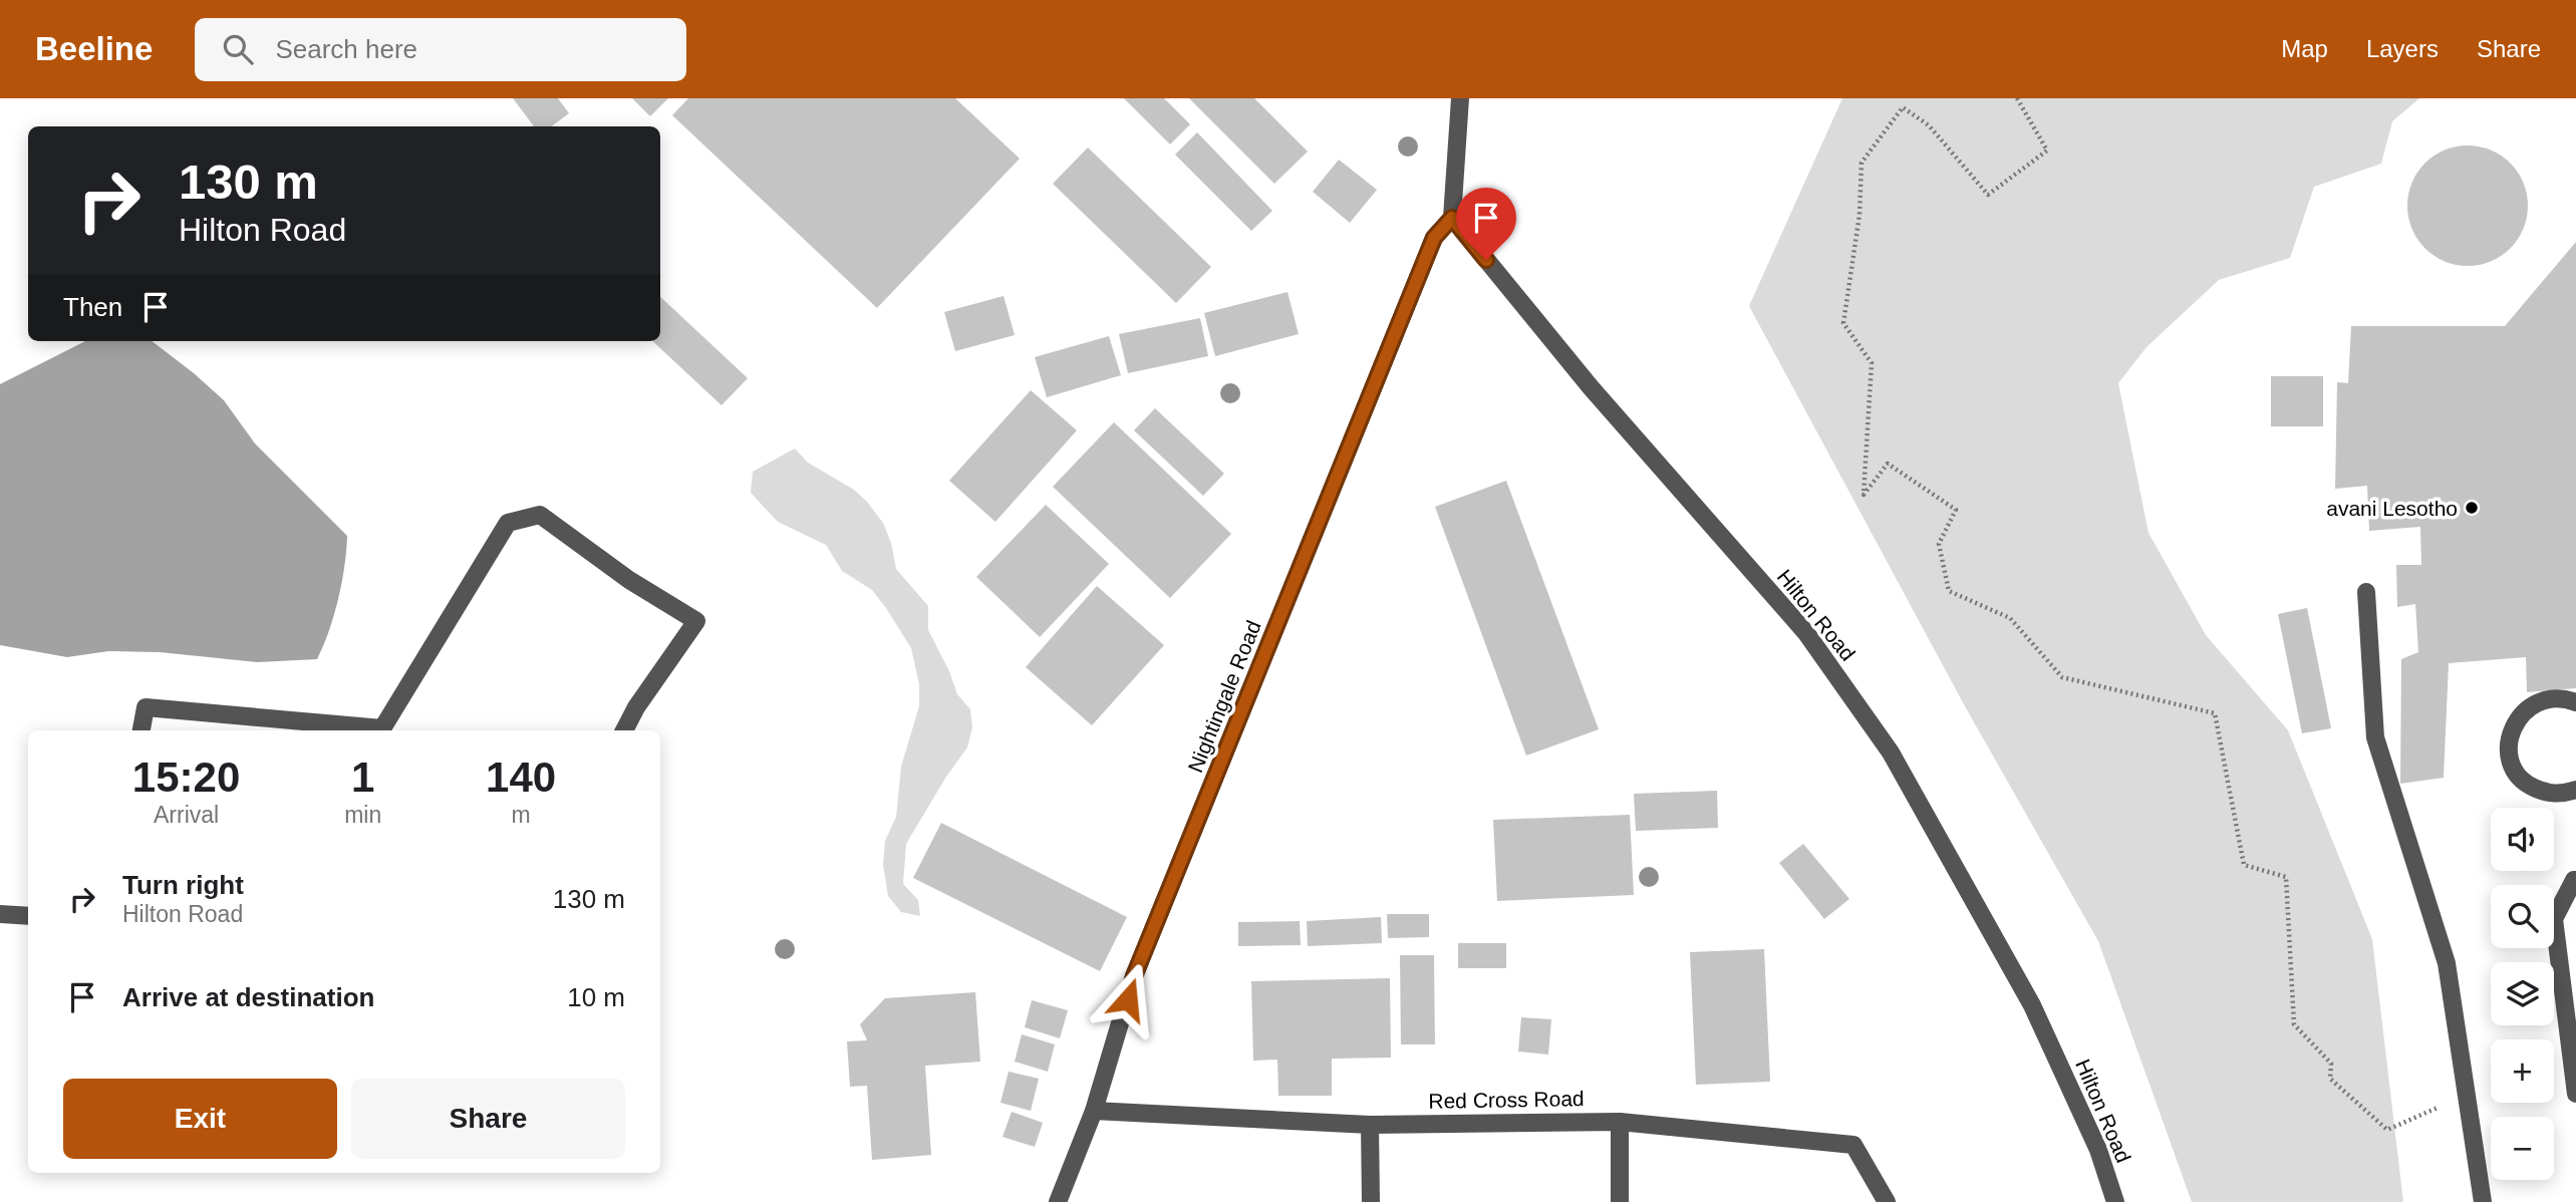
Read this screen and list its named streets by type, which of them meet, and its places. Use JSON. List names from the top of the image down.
{
  "streets": {
    "street": ["Hilton Road", "Nightingale Road", "Red Cross Road"]
  },
  "crossings": [
    ["Hilton Road", "Nightingale Road"],
    ["Nightingale Road", "Red Cross Road"]
  ],
  "places": ["avani Lesotho"],
  "page": {
    "header": "Beeline",
    "search": "Search here",
    "nav": ["Map", "Layers", "Share"],
    "turn": ["130 m", "Hilton Road"],
    "then": "Then",
    "eta": [
      "15:20",
      "Arrival",
      "1",
      "min",
      "140",
      "m"
    ],
    "map_buttons": ["+", "−"],
    "list": [
      {
        "name": "Turn right",
        "note": "Hilton Road",
        "value": "130 m"
      },
      {
        "name": "Arrive at destination",
        "value": "10 m"
      }
    ],
    "buttons": ["Exit", "Share"]
  }
}
